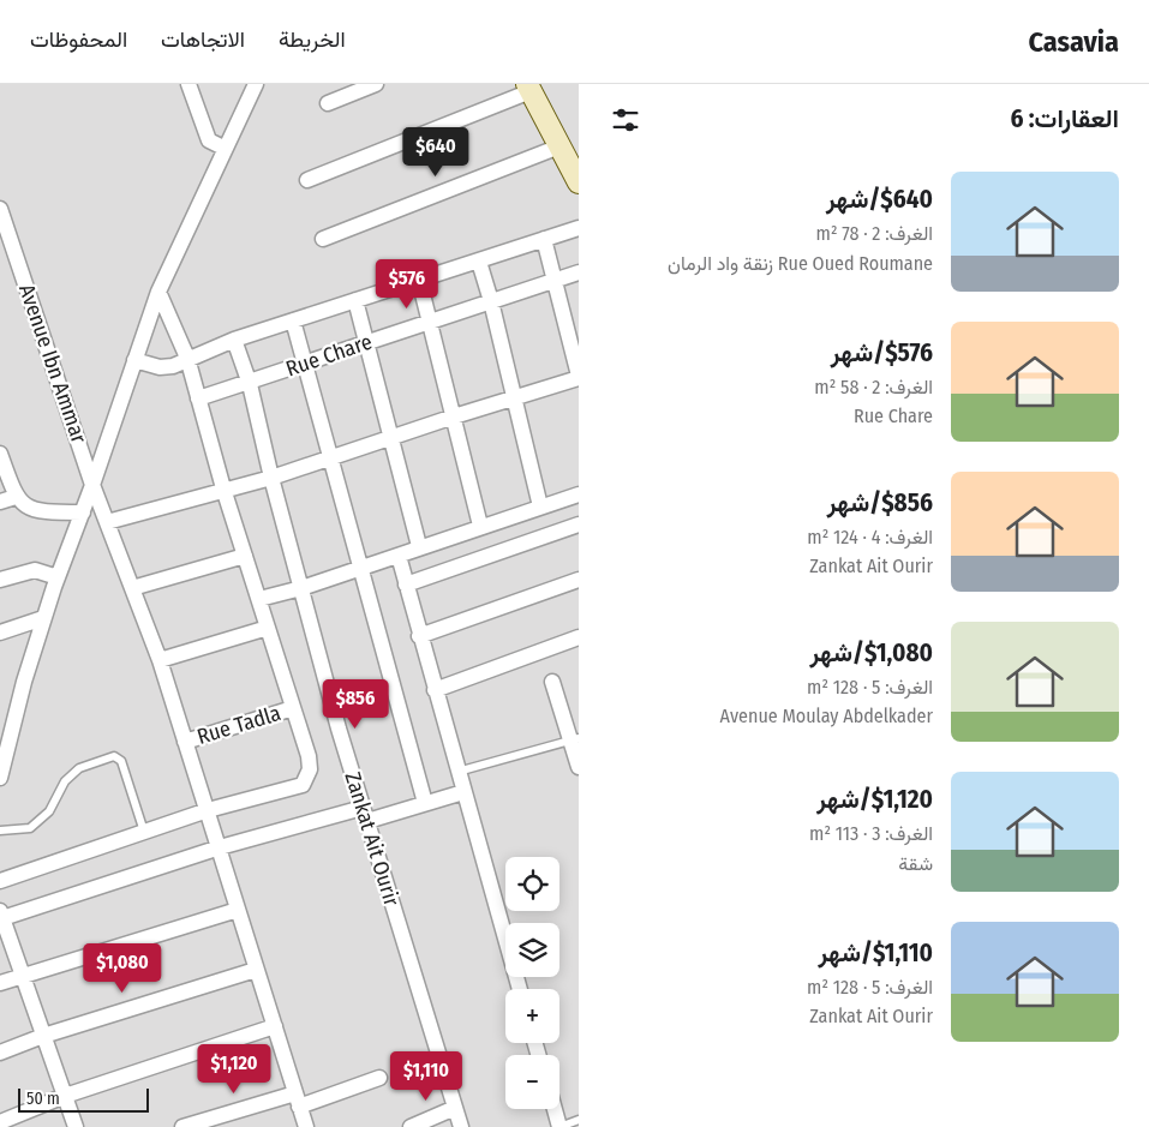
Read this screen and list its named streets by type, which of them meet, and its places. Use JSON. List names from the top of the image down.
{
  "streets": {
    "street": [
      "Rue Chare",
      "Avenue Ibn Ammar",
      "Rue Tadla",
      "Zankat Ait Ourir"
    ]
  },
  "crossings": [
    ["Rue Chare", "Zankat Ait Ourir"],
    ["Avenue Ibn Ammar", "Rue Tadla"]
  ],
  "scale_bar": "50 m",
  "page": {
    "header": "Casavia",
    "nav": ["الخريطة", "الاتجاهات", "المحفوظات"],
    "heading": "العقارات: 6",
    "price": [
      "$640",
      "$576",
      "$856",
      "$1,080",
      "$1,120",
      "$1,110"
    ],
    "list": [
      {
        "name": "$640/شهر",
        "note": "الغرف: 2 · 78 m² · Rue Oued Roumane زنقة واد الرمان"
      },
      {
        "name": "$576/شهر",
        "note": "الغرف: 2 · 58 m² · Rue Chare"
      },
      {
        "name": "$856/شهر",
        "note": "الغرف: 4 · 124 m² · Zankat Ait Ourir"
      },
      {
        "name": "$1,080/شهر",
        "note": "الغرف: 5 · 128 m² · Avenue Moulay Abdelkader"
      },
      {
        "name": "$1,120/شهر",
        "note": "الغرف: 3 · 113 m² · شقة"
      },
      {
        "name": "$1,110/شهر",
        "note": "الغرف: 5 · 128 m² · Zankat Ait Ourir"
      }
    ],
    "map_buttons": ["+", "−"],
    "scale": "50 m"
  }
}
